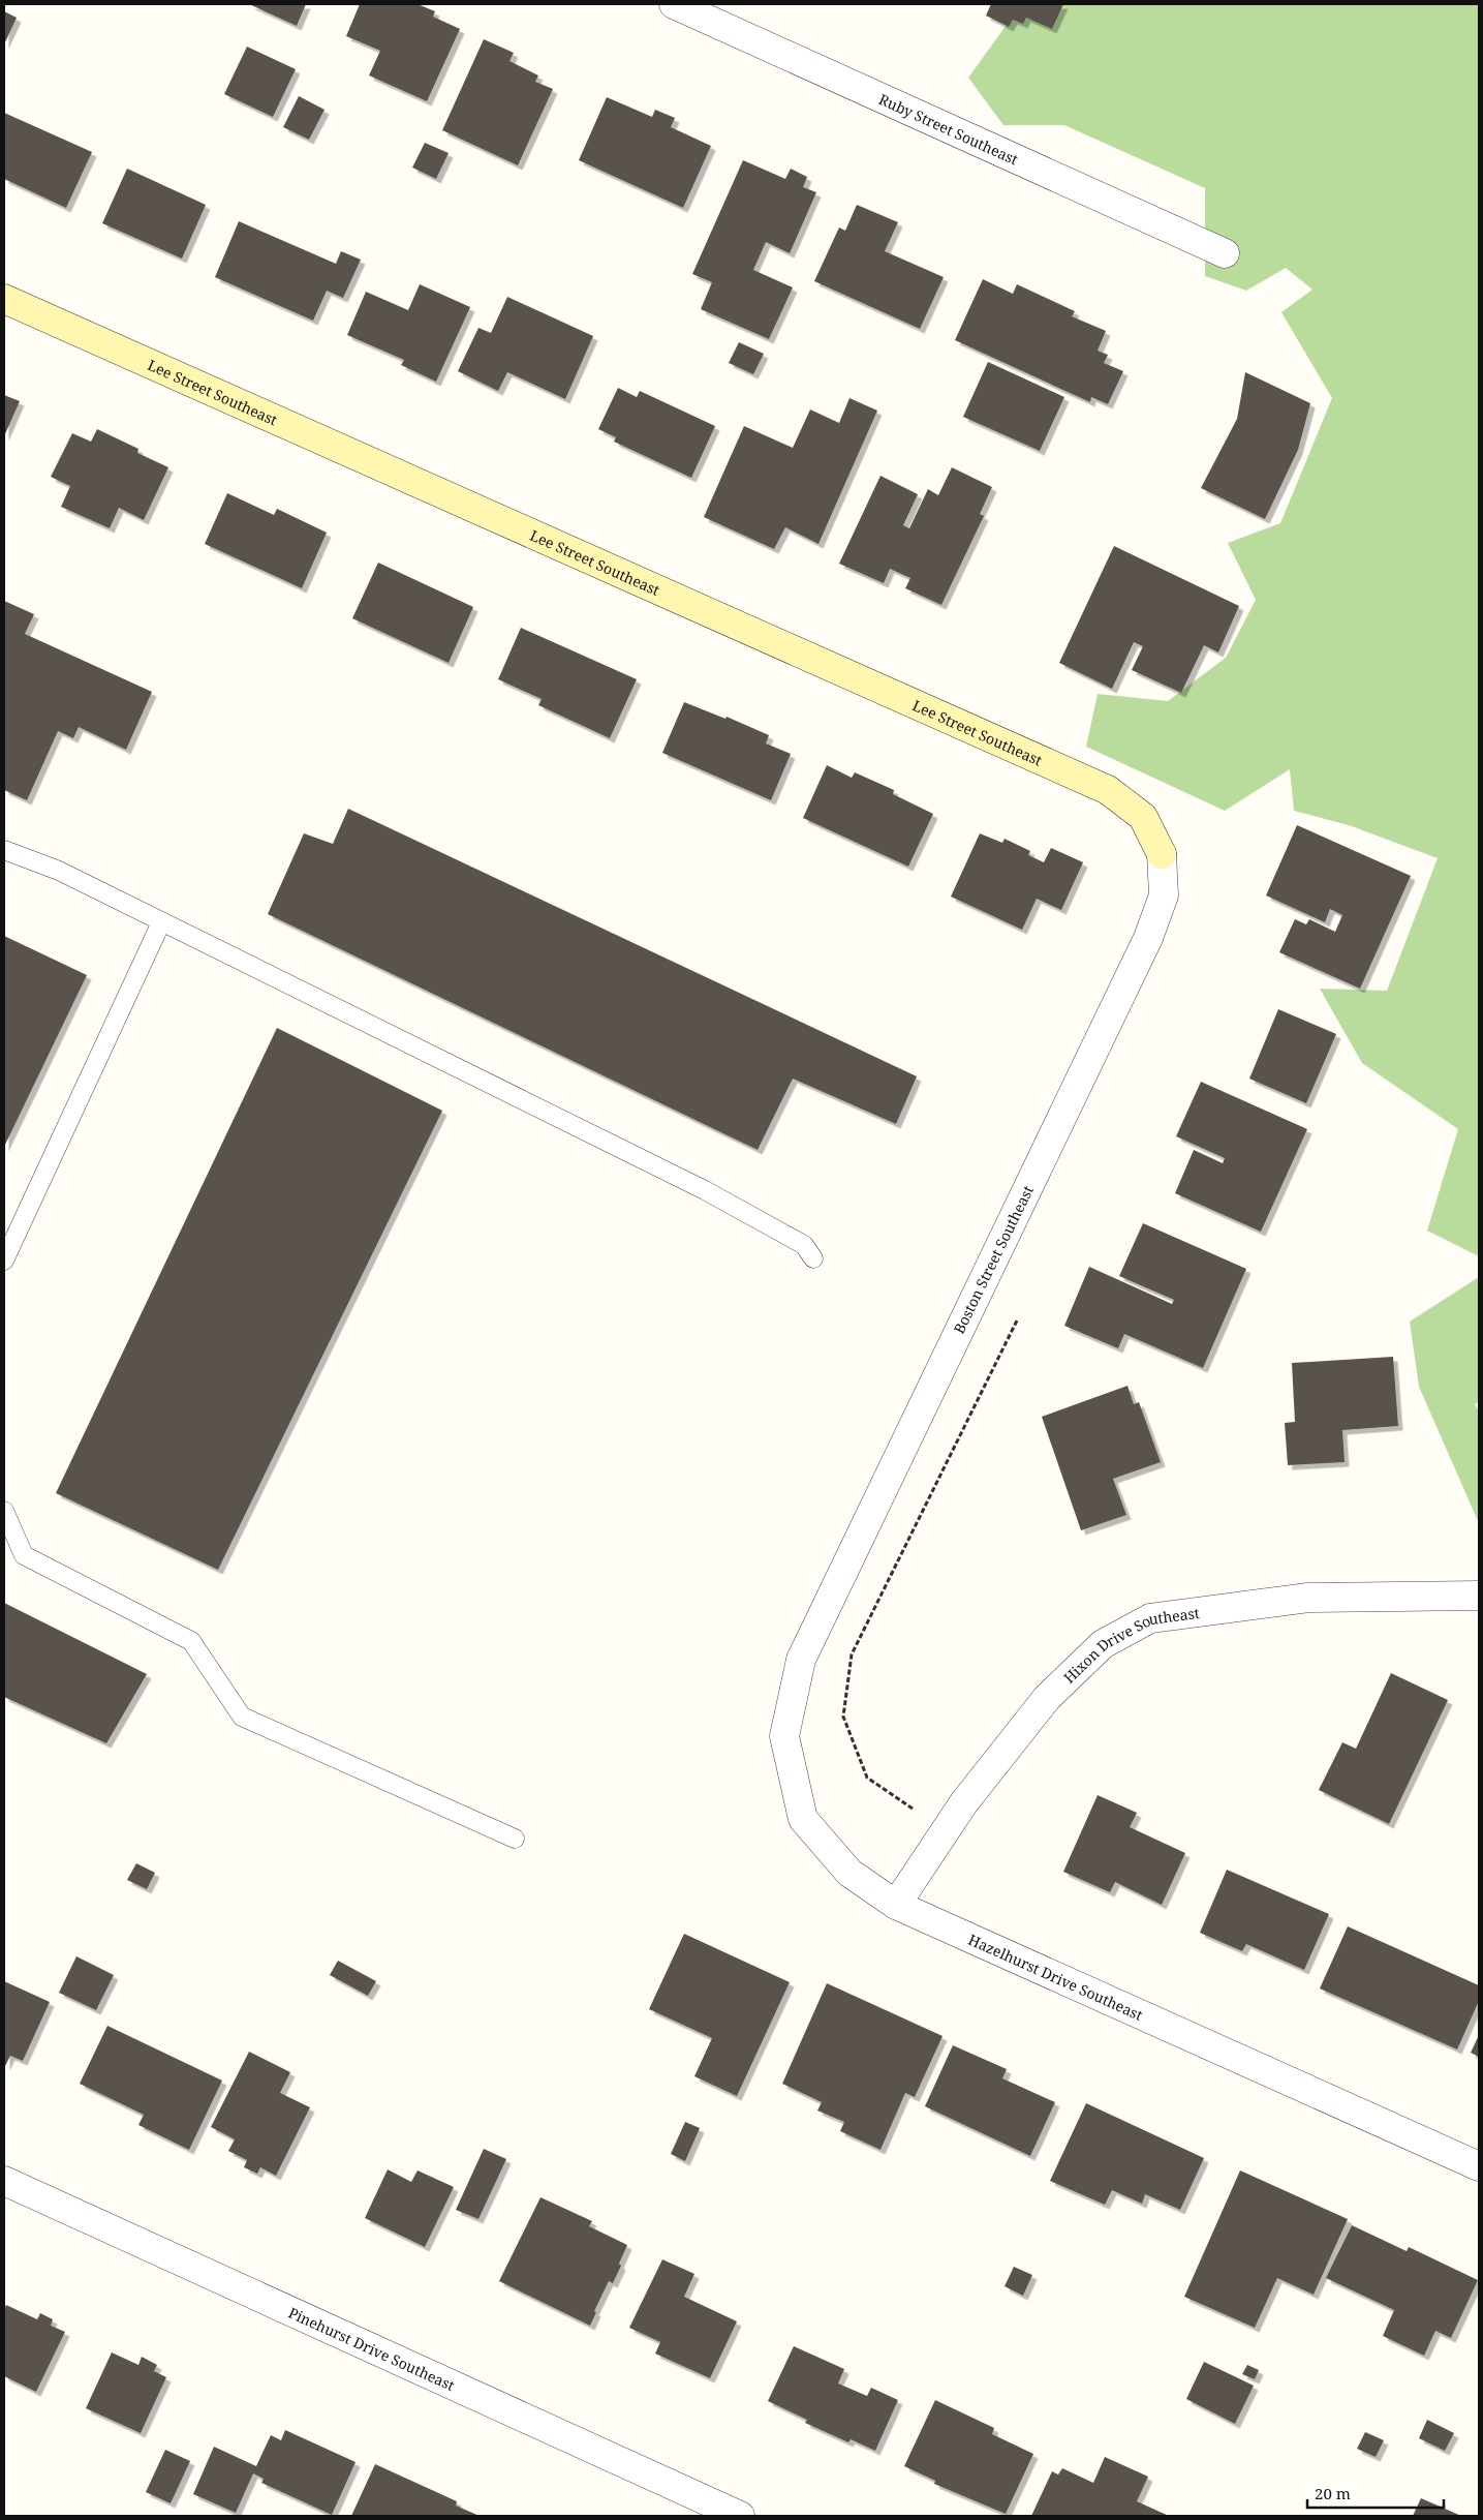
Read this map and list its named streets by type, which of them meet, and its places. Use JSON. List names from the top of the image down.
{
  "streets": {
    "street": [
      "Ruby Street Southeast",
      "Lee Street Southeast",
      "Boston Street Southeast",
      "Hixon Drive Southeast",
      "Hazelhurst Drive Southeast",
      "Pinehurst Drive Southeast"
    ]
  },
  "crossings": [
    ["Lee Street Southeast", "Boston Street Southeast"],
    ["Boston Street Southeast", "Hazelhurst Drive Southeast"],
    ["Hixon Drive Southeast", "Hazelhurst Drive Southeast"]
  ],
  "scale_bar": "20 m"
}
